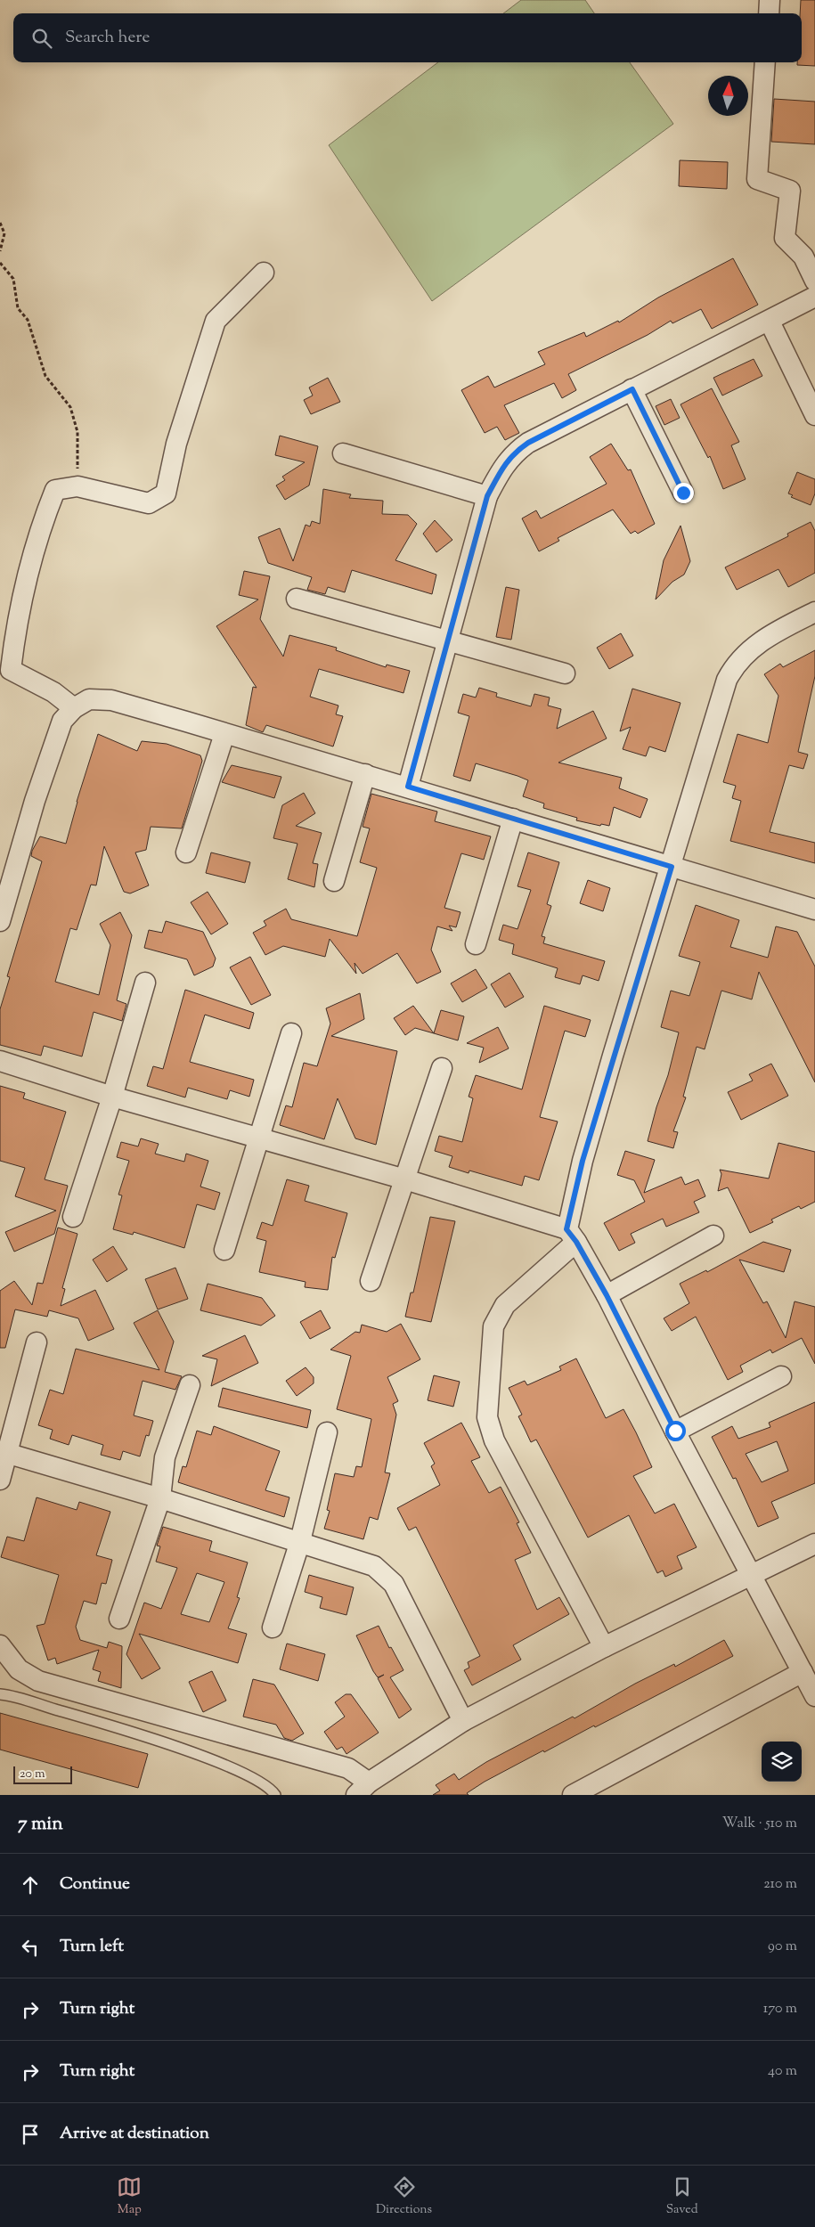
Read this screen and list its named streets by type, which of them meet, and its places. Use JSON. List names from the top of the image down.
{
  "scale_bar": "20 m",
  "north": "top",
  "page": {
    "search": "Search here",
    "scale": "20 m",
    "heading": ["7 min", "Walk · 510 m"],
    "list": [
      ["Continue", "210 m"],
      ["Turn left", "90 m"],
      ["Turn right", "170 m"],
      ["Turn right", "40 m"],
      "Arrive at destination"
    ],
    "nav": ["Map", "Directions", "Saved"]
  }
}
